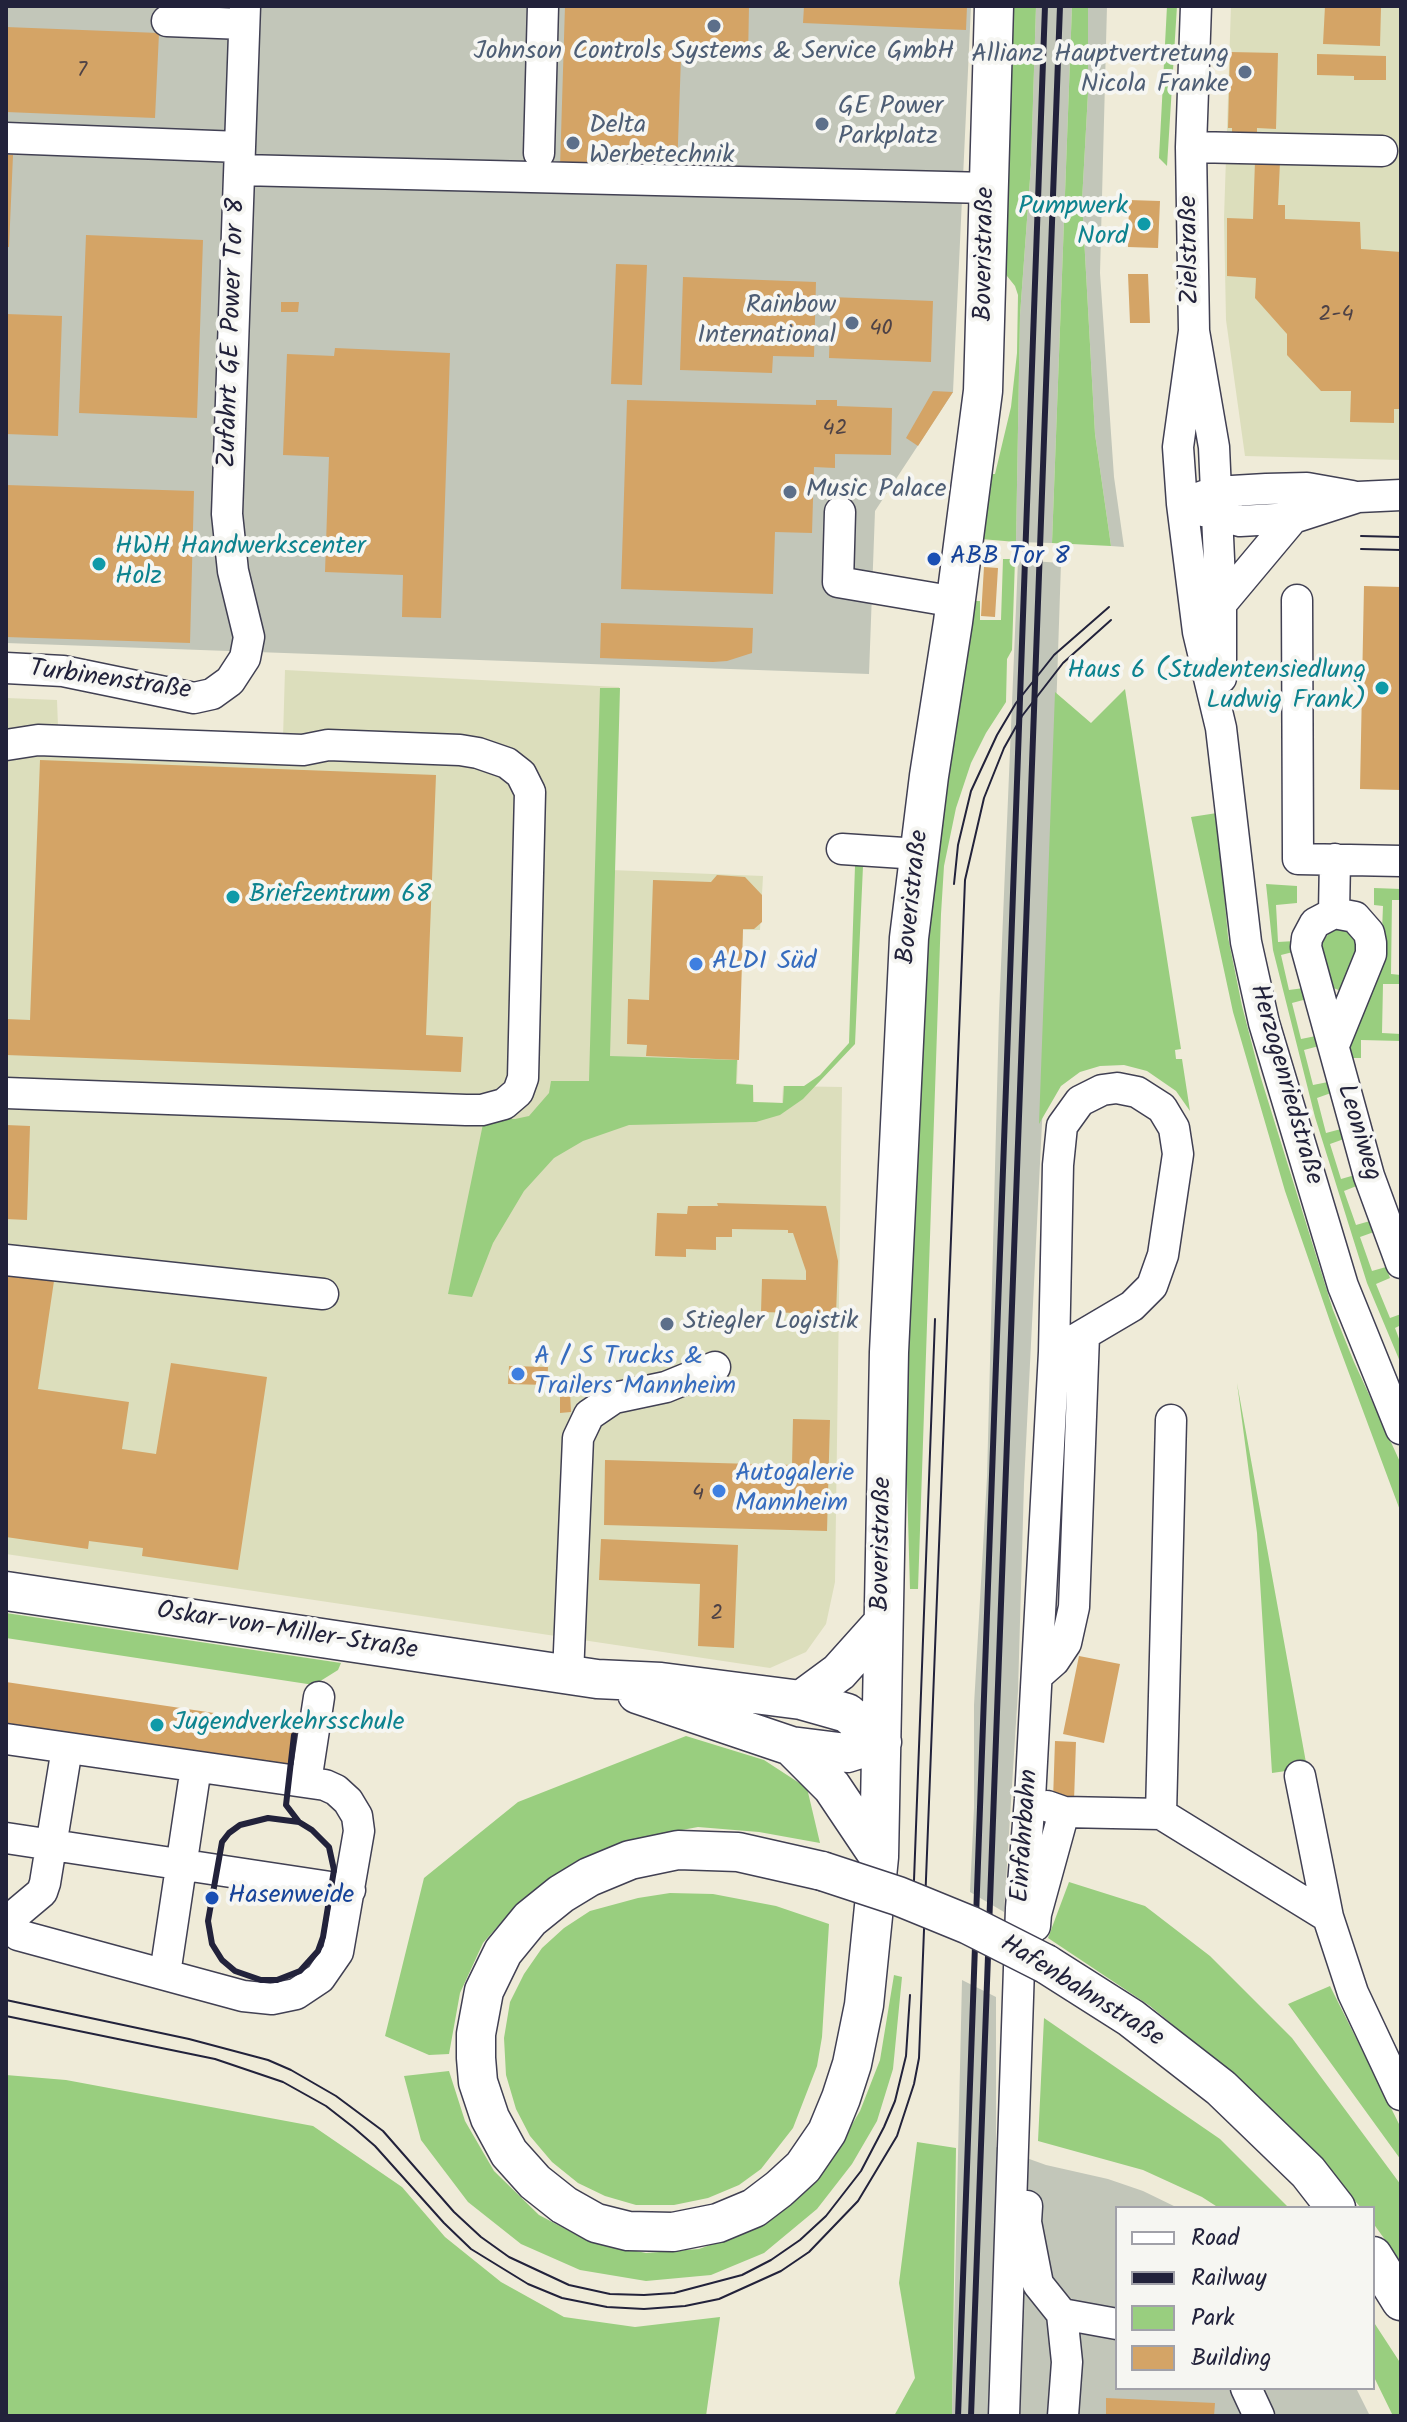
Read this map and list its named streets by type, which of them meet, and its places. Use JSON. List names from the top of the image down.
{
  "streets": {
    "main road": ["Boveristraße", "Oskar-von-Miller-Straße", "Hafenbahnstraße"],
    "street": [
      "Zielstraße",
      "Zufahrt GE Power Tor 8",
      "Turbinenstraße",
      "Herzogenriedstraße",
      "Leoniweg",
      "Einfahrbahn"
    ]
  },
  "crossings": [
    ["Zielstraße", "Herzogenriedstraße"],
    ["Boveristraße", "Oskar-von-Miller-Straße"],
    ["Boveristraße", "Hafenbahnstraße"],
    ["Zufahrt GE Power Tor 8", "Turbinenstraße"]
  ],
  "places": [
    "Johnson Controls Systems & Service GmbH",
    "Allianz Hauptvertretung Nicola Franke",
    "GE Power Parkplatz",
    "Delta Werbetechnik",
    "Pumpwerk Nord",
    "Rainbow International",
    "Music Palace",
    "ABB Tor 8",
    "HWH Handwerkscenter Holz",
    "Haus 6 (Studentensiedlung Ludwig Frank)",
    "Briefzentrum 68",
    "ALDI Süd",
    "Stiegler Logistik",
    "A / S Trucks & Trailers Mannheim",
    "Autogalerie Mannheim",
    "Jugendverkehrsschule",
    "Hasenweide"
  ],
  "house_numbers": [
    "7",
    "2-4",
    "40",
    "42",
    "4",
    "2"
  ],
  "legend": [
    "Road",
    "Railway",
    "Park",
    "Building"
  ]
}
